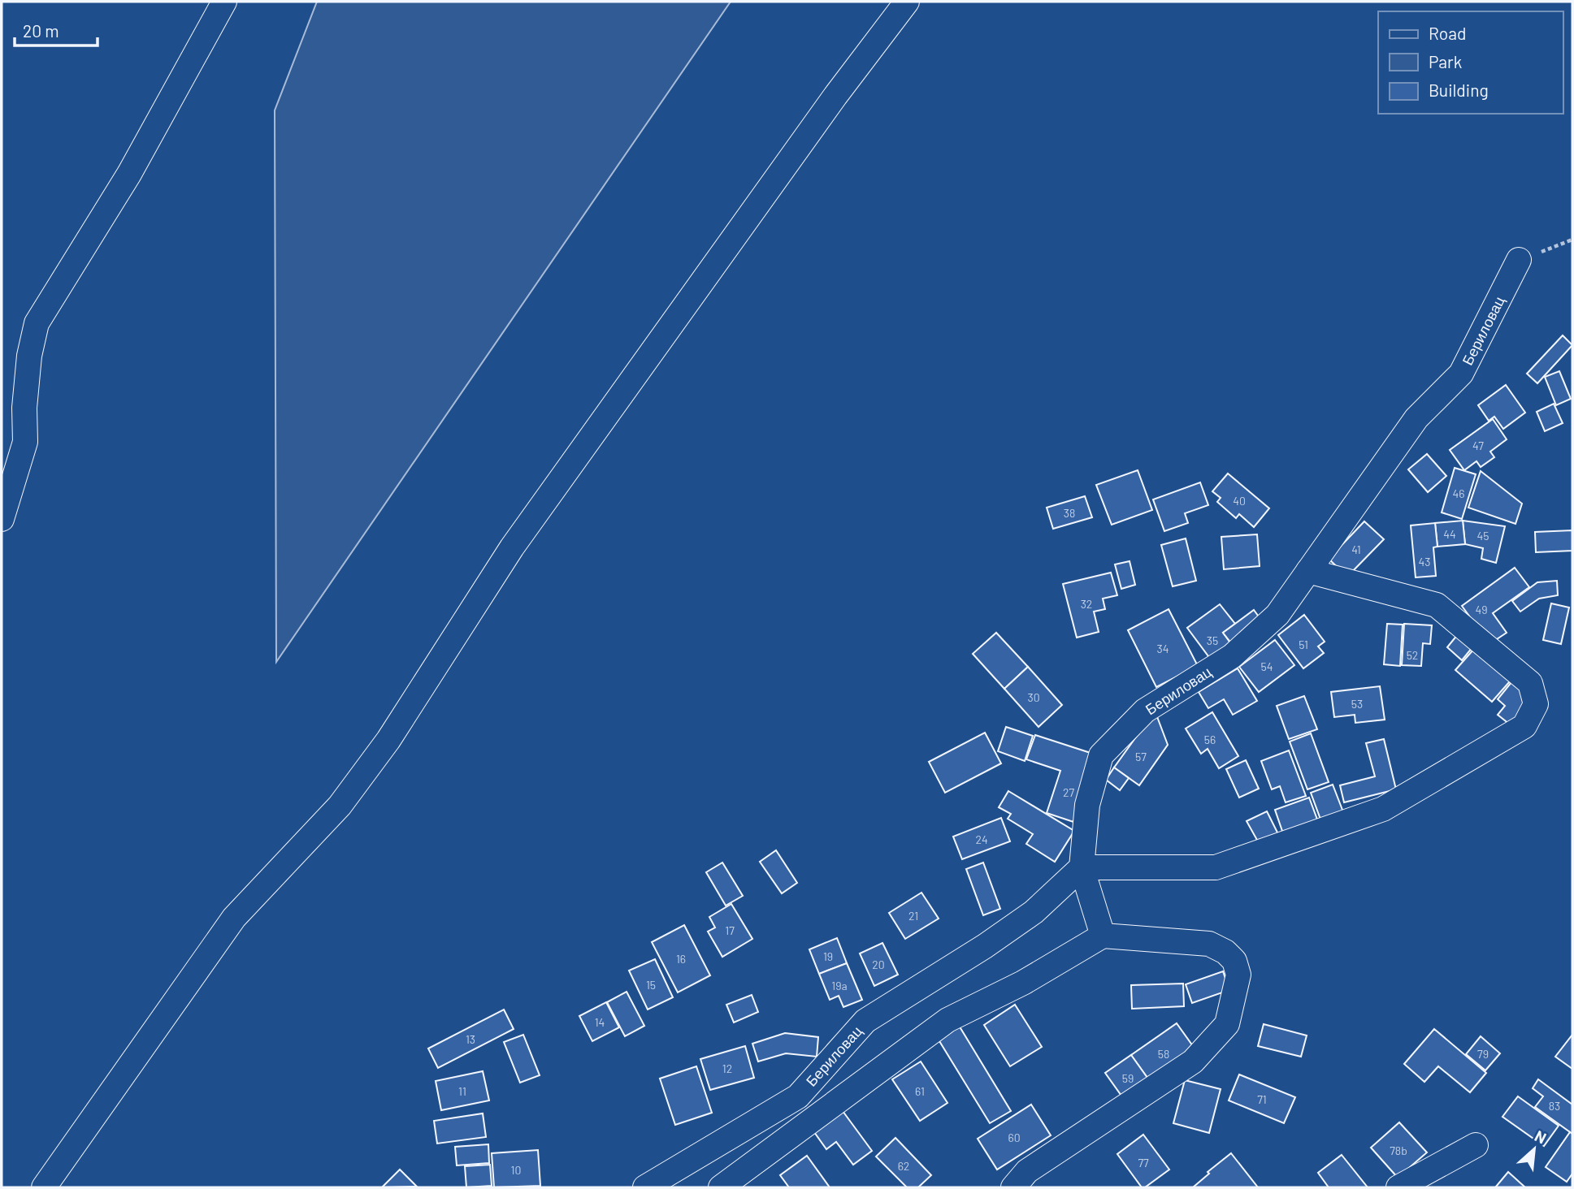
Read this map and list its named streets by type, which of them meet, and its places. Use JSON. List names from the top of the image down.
{
  "streets": {
    "street": ["Бериловац"]
  },
  "house_numbers": [
    "47",
    "46",
    "40",
    "38",
    "44",
    "45",
    "41",
    "43",
    "32",
    "49",
    "35",
    "51",
    "34",
    "52",
    "54",
    "30",
    "53",
    "56",
    "57",
    "27",
    "24",
    "21",
    "17",
    "19",
    "16",
    "20",
    "15",
    "19a",
    "14",
    "13",
    "58",
    "79",
    "12",
    "59",
    "11",
    "61",
    "71",
    "83",
    "60",
    "78b",
    "77",
    "62",
    "10"
  ],
  "legend": ["Road", "Park", "Building"],
  "scale_bar": "20 m",
  "north": "top right"
}
